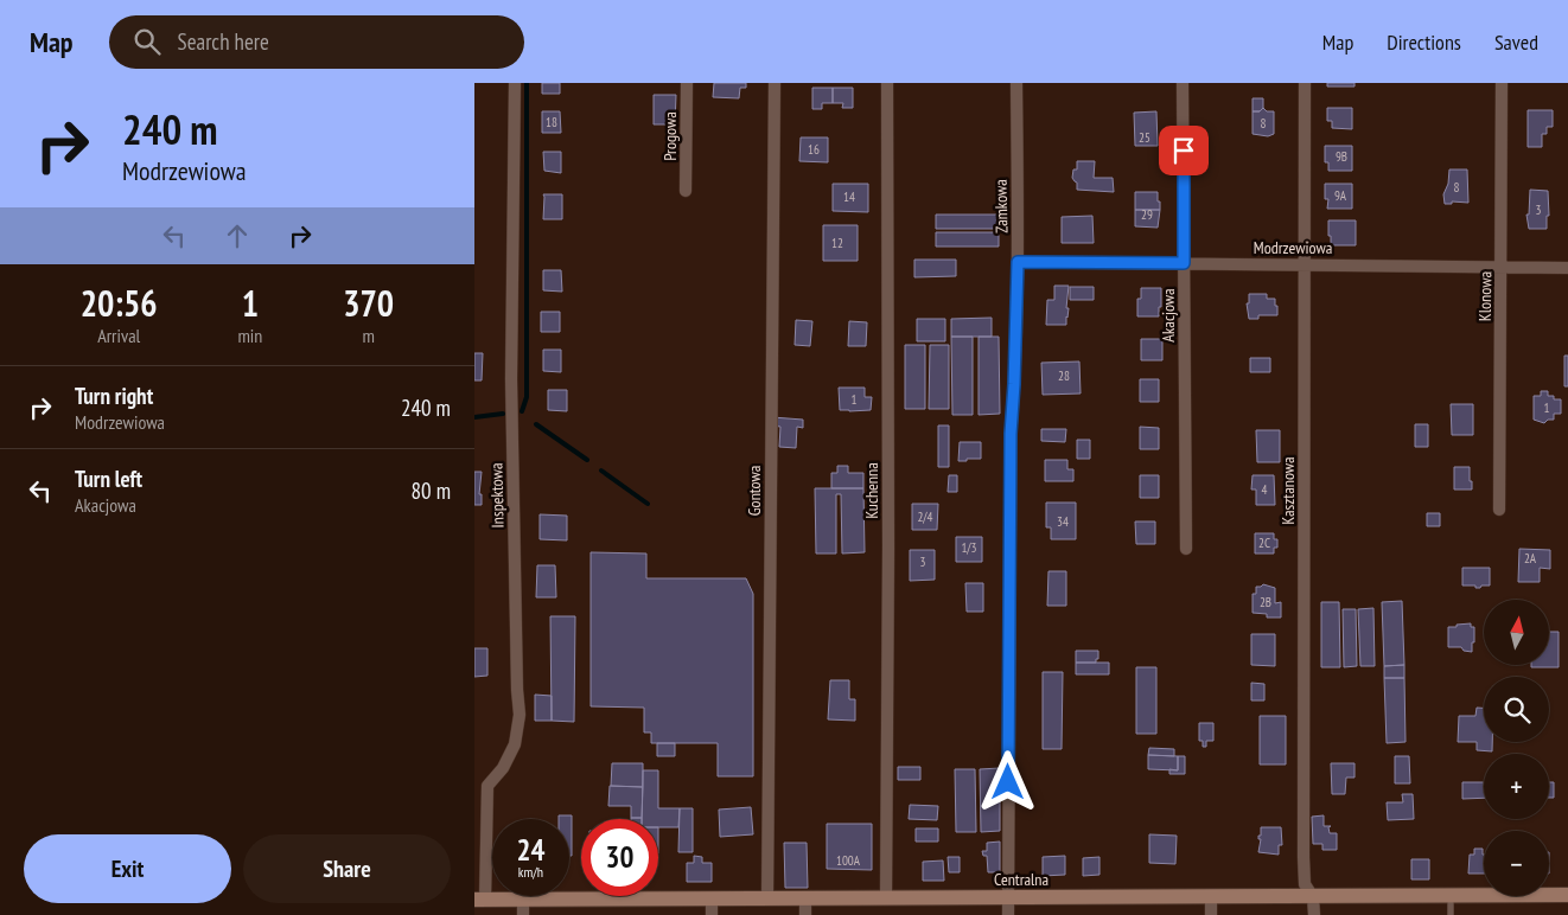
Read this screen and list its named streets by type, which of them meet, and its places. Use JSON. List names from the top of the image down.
{
  "streets": {
    "street": [
      "Progowa",
      "Zamkowa",
      "Modrzewiowa",
      "Klonowa",
      "Akacjowa",
      "Gontowa",
      "Kuchenna",
      "Kasztanowa",
      "Inspektowa",
      "Centralna"
    ]
  },
  "crossings": [
    ["Zamkowa", "Modrzewiowa"],
    ["Zamkowa", "Centralna"],
    ["Modrzewiowa", "Klonowa"],
    ["Modrzewiowa", "Akacjowa"],
    ["Modrzewiowa", "Kasztanowa"],
    ["Gontowa", "Centralna"],
    ["Kuchenna", "Centralna"],
    ["Kasztanowa", "Centralna"],
    ["Inspektowa", "Centralna"]
  ],
  "house_numbers": [
    "18",
    "8",
    "25",
    "16",
    "9B",
    "8",
    "9A",
    "14",
    "3",
    "29",
    "12",
    "28",
    "1",
    "1",
    "4",
    "2/4",
    "34",
    "2C",
    "1/3",
    "2A",
    "3",
    "2B",
    "100A"
  ],
  "north": "top",
  "page": {
    "header": "Map",
    "search": "Search here",
    "nav": ["Map", "Directions", "Saved"],
    "turn": ["240 m", "Modrzewiowa"],
    "eta": [
      "20:56",
      "Arrival",
      "1",
      "min",
      "370",
      "m"
    ],
    "list": [
      {
        "name": "Turn right",
        "note": "Modrzewiowa",
        "value": "240 m"
      },
      {
        "name": "Turn left",
        "note": "Akacjowa",
        "value": "80 m"
      }
    ],
    "map_buttons": ["+", "−"],
    "speed": "24 km/h",
    "limit": "30",
    "buttons": ["Exit", "Share"]
  }
}
